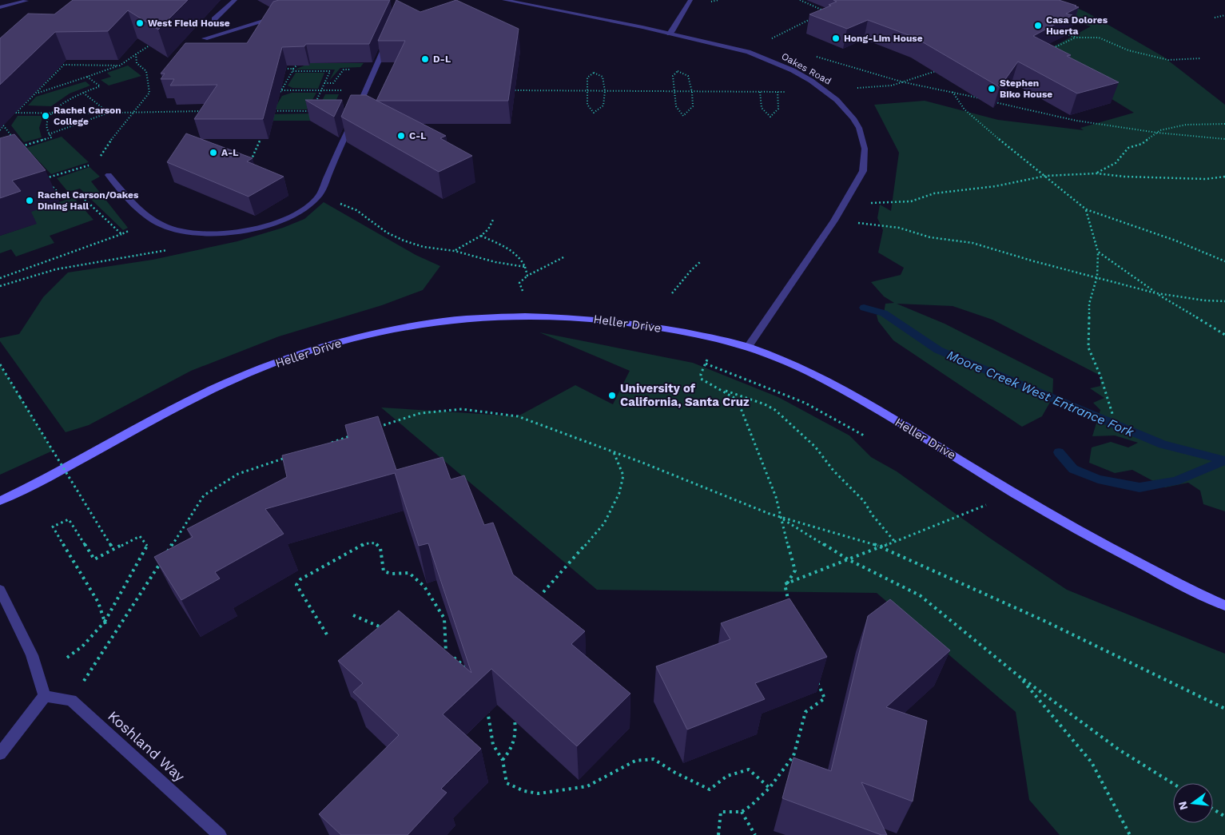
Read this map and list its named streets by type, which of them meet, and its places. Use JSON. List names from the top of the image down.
{
  "streets": {
    "main road": ["Heller Drive"],
    "street": ["Oakes Road", "Koshland Way"]
  },
  "crossings": [
    ["Oakes Road", "Heller Drive"]
  ],
  "water": ["Moore Creek West Entrance Fork"],
  "places": [
    "West Field House",
    "Casa Dolores Huerta",
    "Hong-Lim House",
    "D-L",
    "Stephen Biko House",
    "Rachel Carson College",
    "C-L",
    "A-L",
    "Rachel Carson/Oakes Dining Hall",
    "University of California, Santa Cruz"
  ],
  "north": "left"
}
